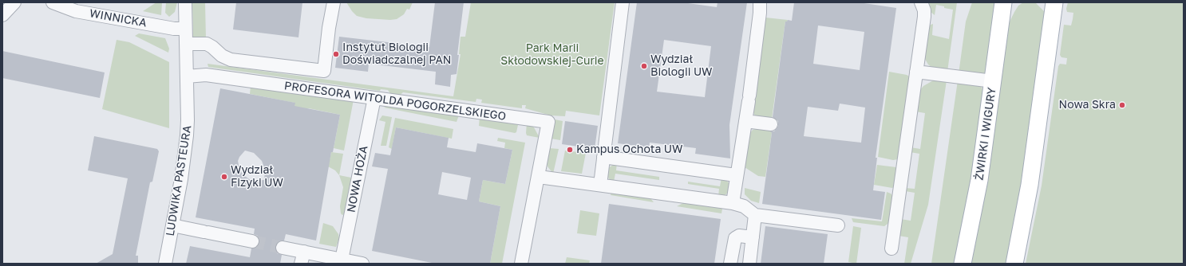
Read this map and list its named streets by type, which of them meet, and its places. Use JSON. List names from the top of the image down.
{
  "streets": {
    "main road": ["ŻWIRKI I WIGURY"],
    "street": [
      "WINNICKA",
      "PROFESORA WITOLDA POGORZELSKIEGO",
      "NOWA HOŻA",
      "LUDWIKA PASTEURA"
    ]
  },
  "crossings": [
    ["WINNICKA", "LUDWIKA PASTEURA"],
    ["PROFESORA WITOLDA POGORZELSKIEGO", "NOWA HOŻA"],
    ["PROFESORA WITOLDA POGORZELSKIEGO", "LUDWIKA PASTEURA"]
  ],
  "parks": ["Park Marii Skłodowskiej-Curie"],
  "places": [
    "Instytut Biologii Doświadczalnej PAN",
    "Wydział Biologii UW",
    "Nowa Skra",
    "Kampus Ochota UW",
    "Wydział Fizyki UW"
  ]
}
